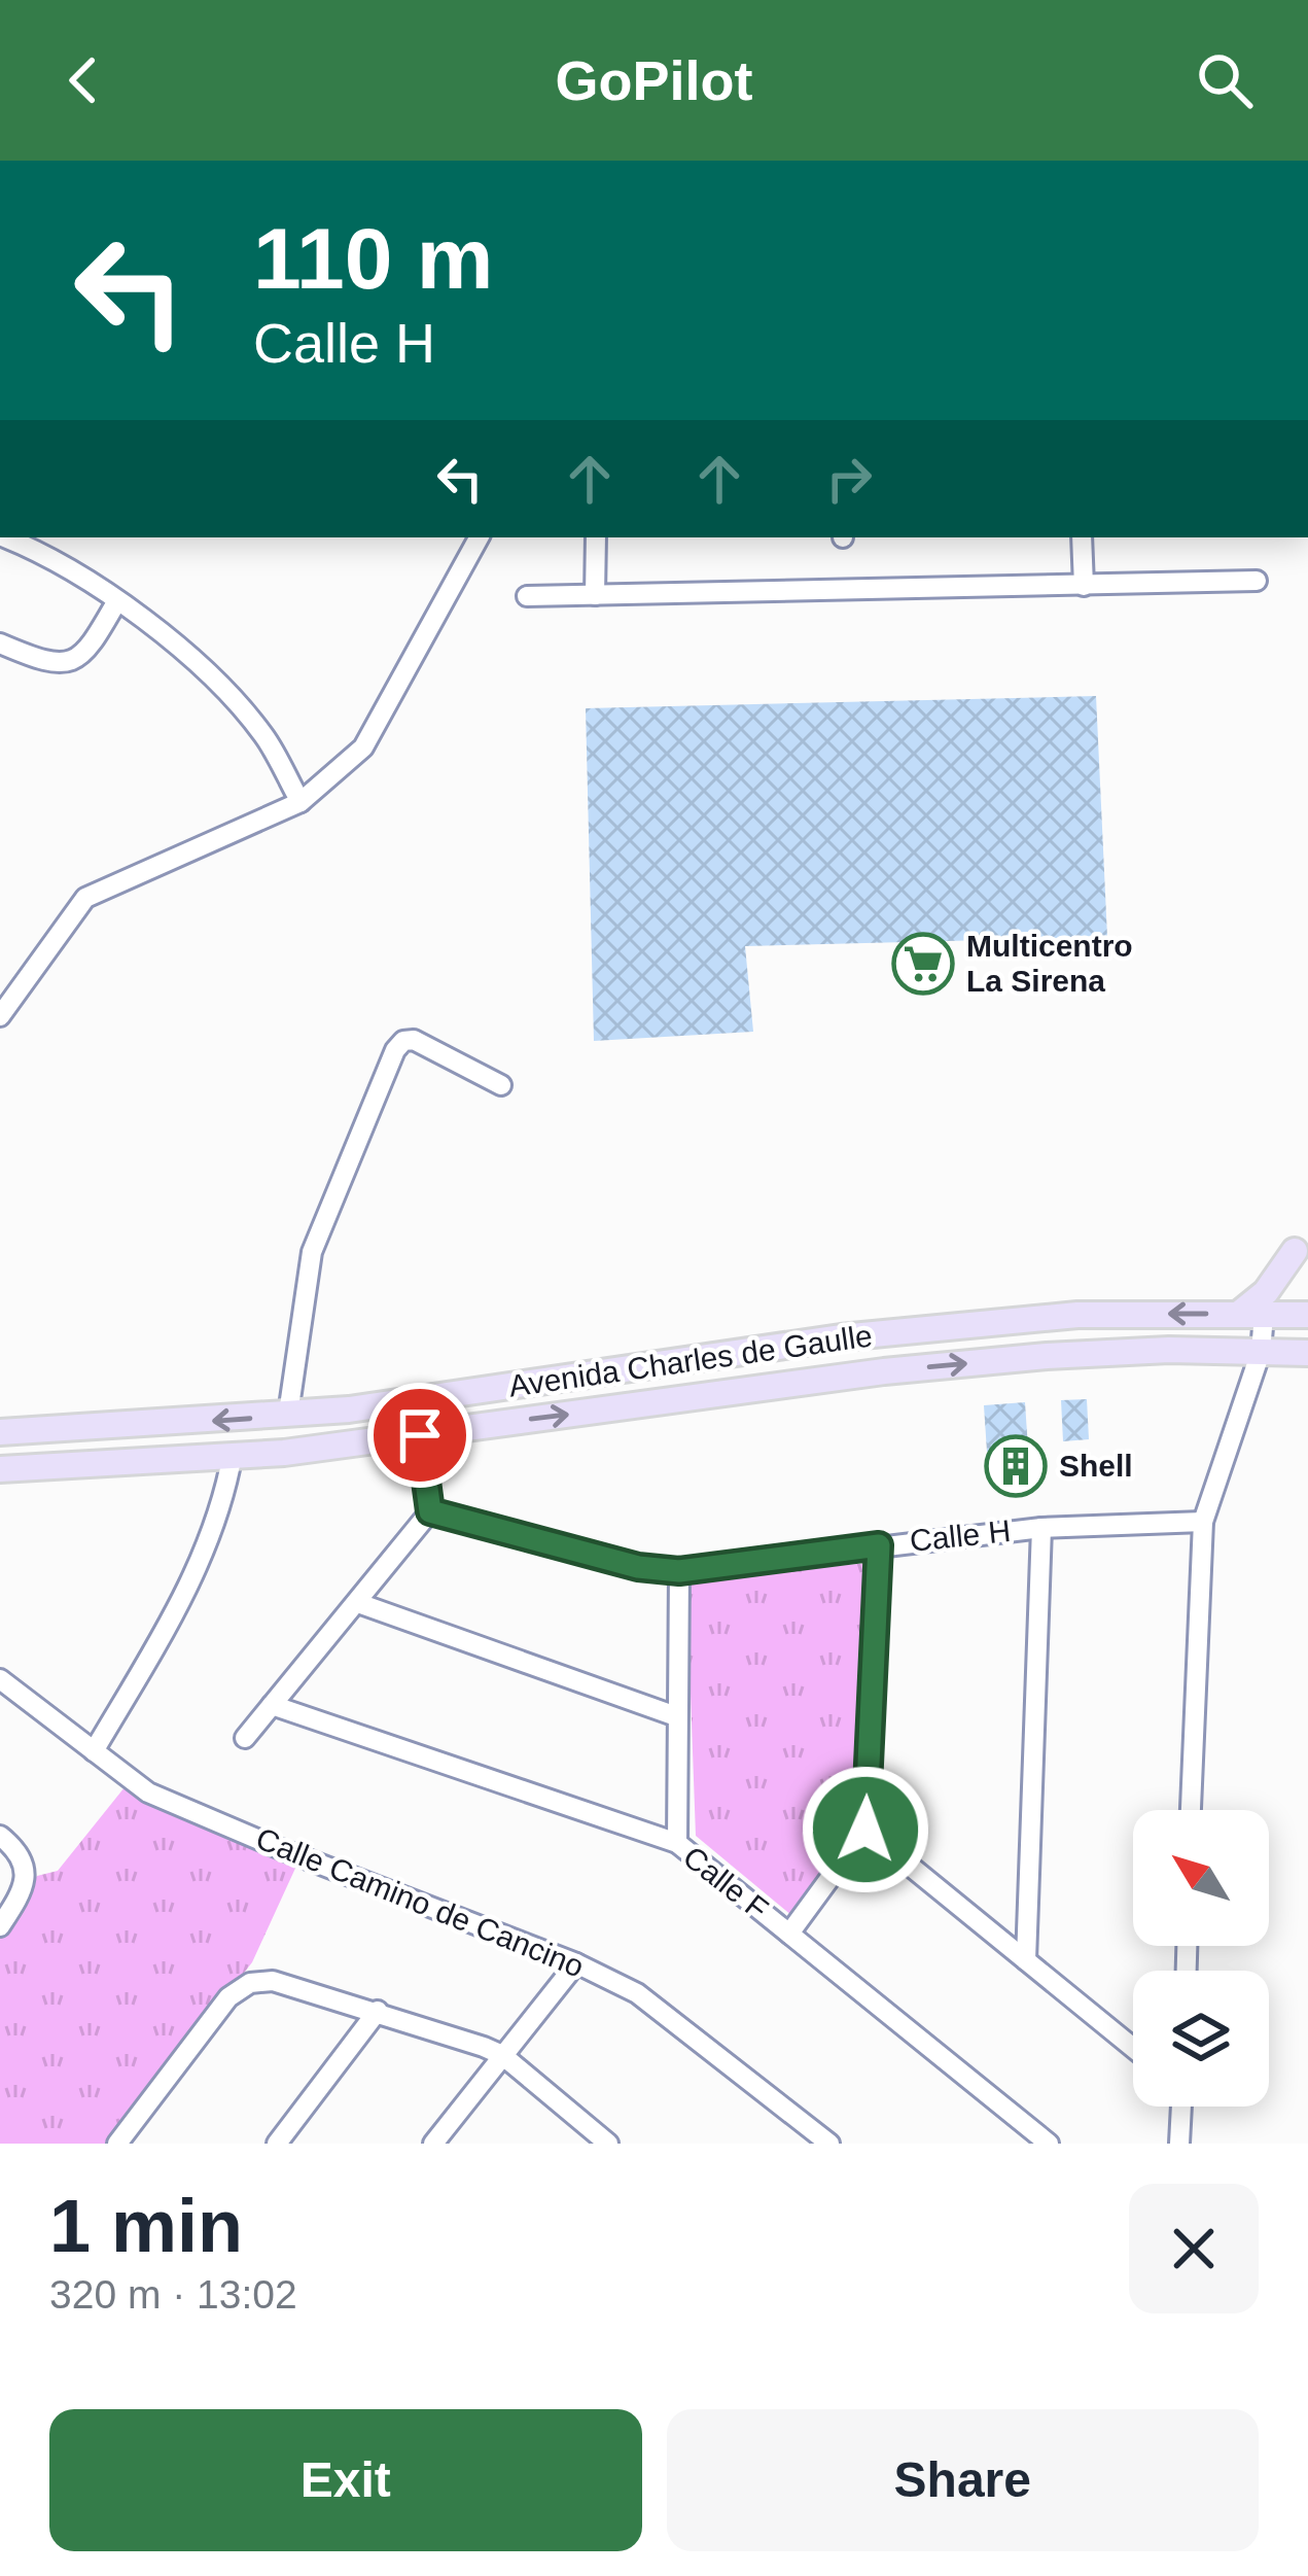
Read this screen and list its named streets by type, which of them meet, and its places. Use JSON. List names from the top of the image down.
{
  "streets": {
    "main road": ["Avenida Charles de Gaulle"],
    "street": ["Calle H", "Calle F", "Calle Camino de Cancino"]
  },
  "places": {
    "supermarket": ["Multicentro La Sirena"],
    "building": ["Shell"]
  },
  "north": "top left",
  "page": {
    "header": "GoPilot",
    "turn": ["110 m", "Calle H"],
    "heading": ["1 min", "320 m · 13:02"],
    "buttons": ["Exit", "Share"]
  }
}
